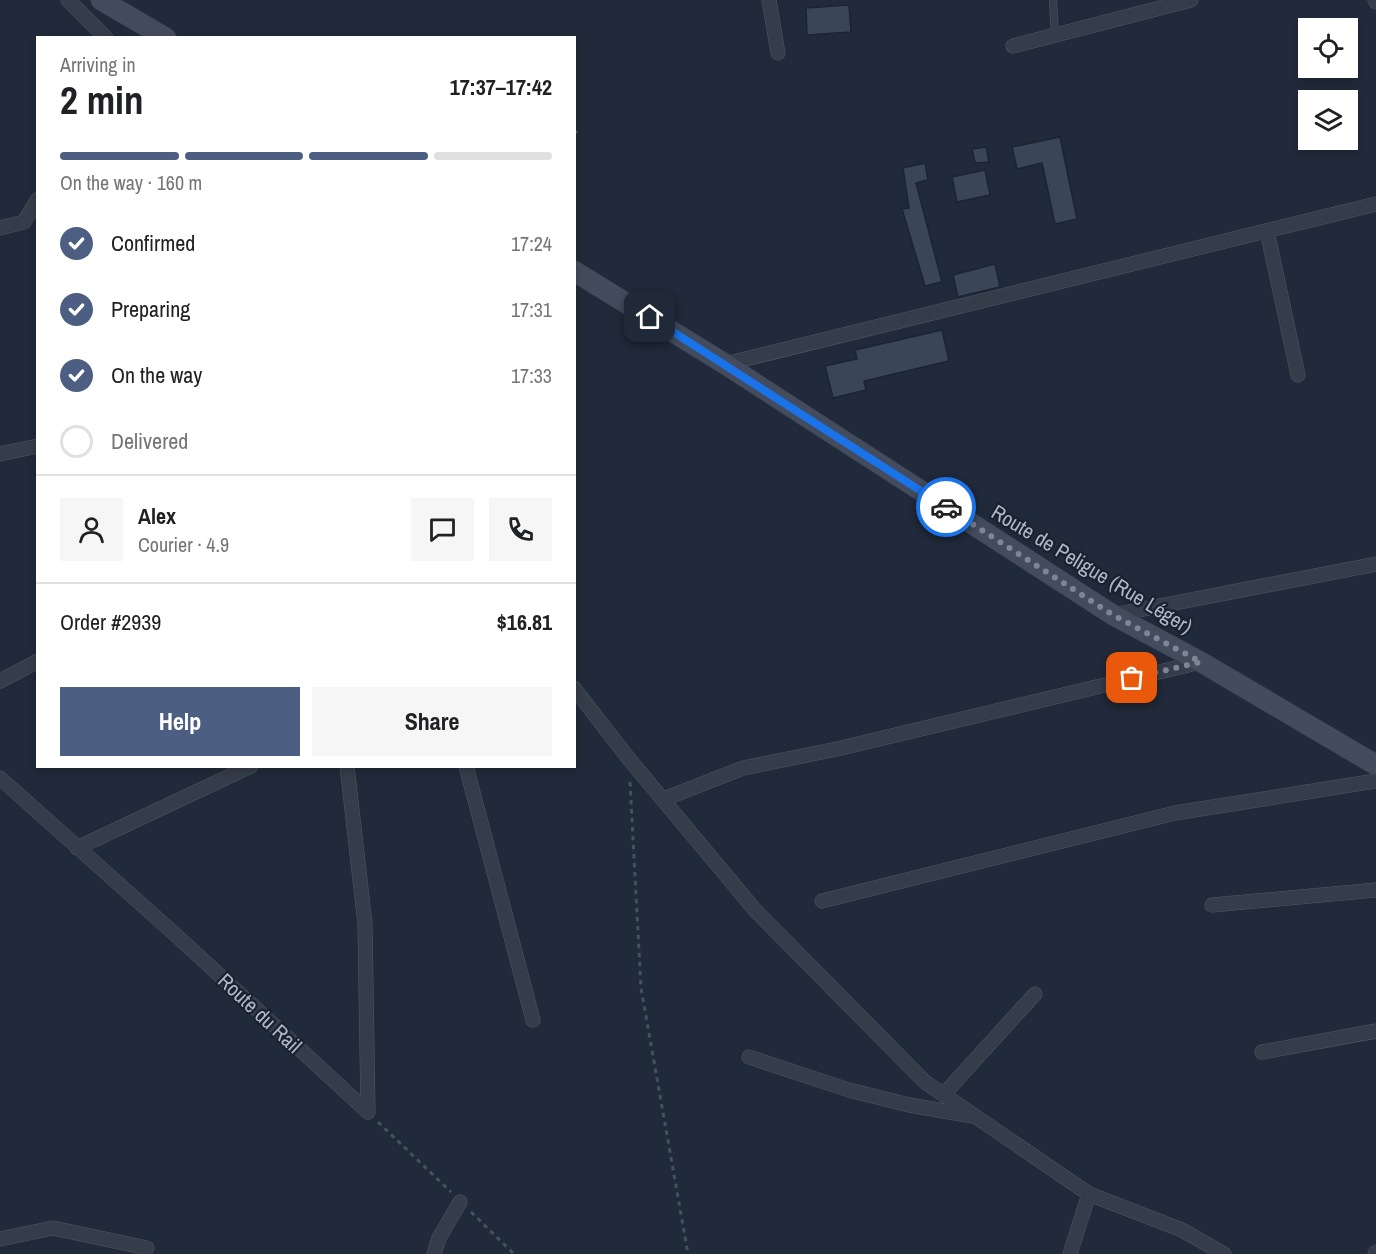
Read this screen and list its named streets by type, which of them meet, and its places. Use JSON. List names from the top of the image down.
{
  "streets": {
    "street": ["Route de Peligue (Rue Léger)", "Route du Rail"]
  },
  "page": {
    "heading": ["2 min", "Arriving in", "17:37–17:42"],
    "panel": [
      "Alex",
      "Courier · 4.9",
      "Order #2939",
      "$16.81"
    ],
    "bar": "On the way · 160 m",
    "list": [
      ["Confirmed", "17:24"],
      ["Preparing", "17:31"],
      ["On the way", "17:33"],
      "Delivered"
    ],
    "buttons": ["Help", "Share"]
  }
}
